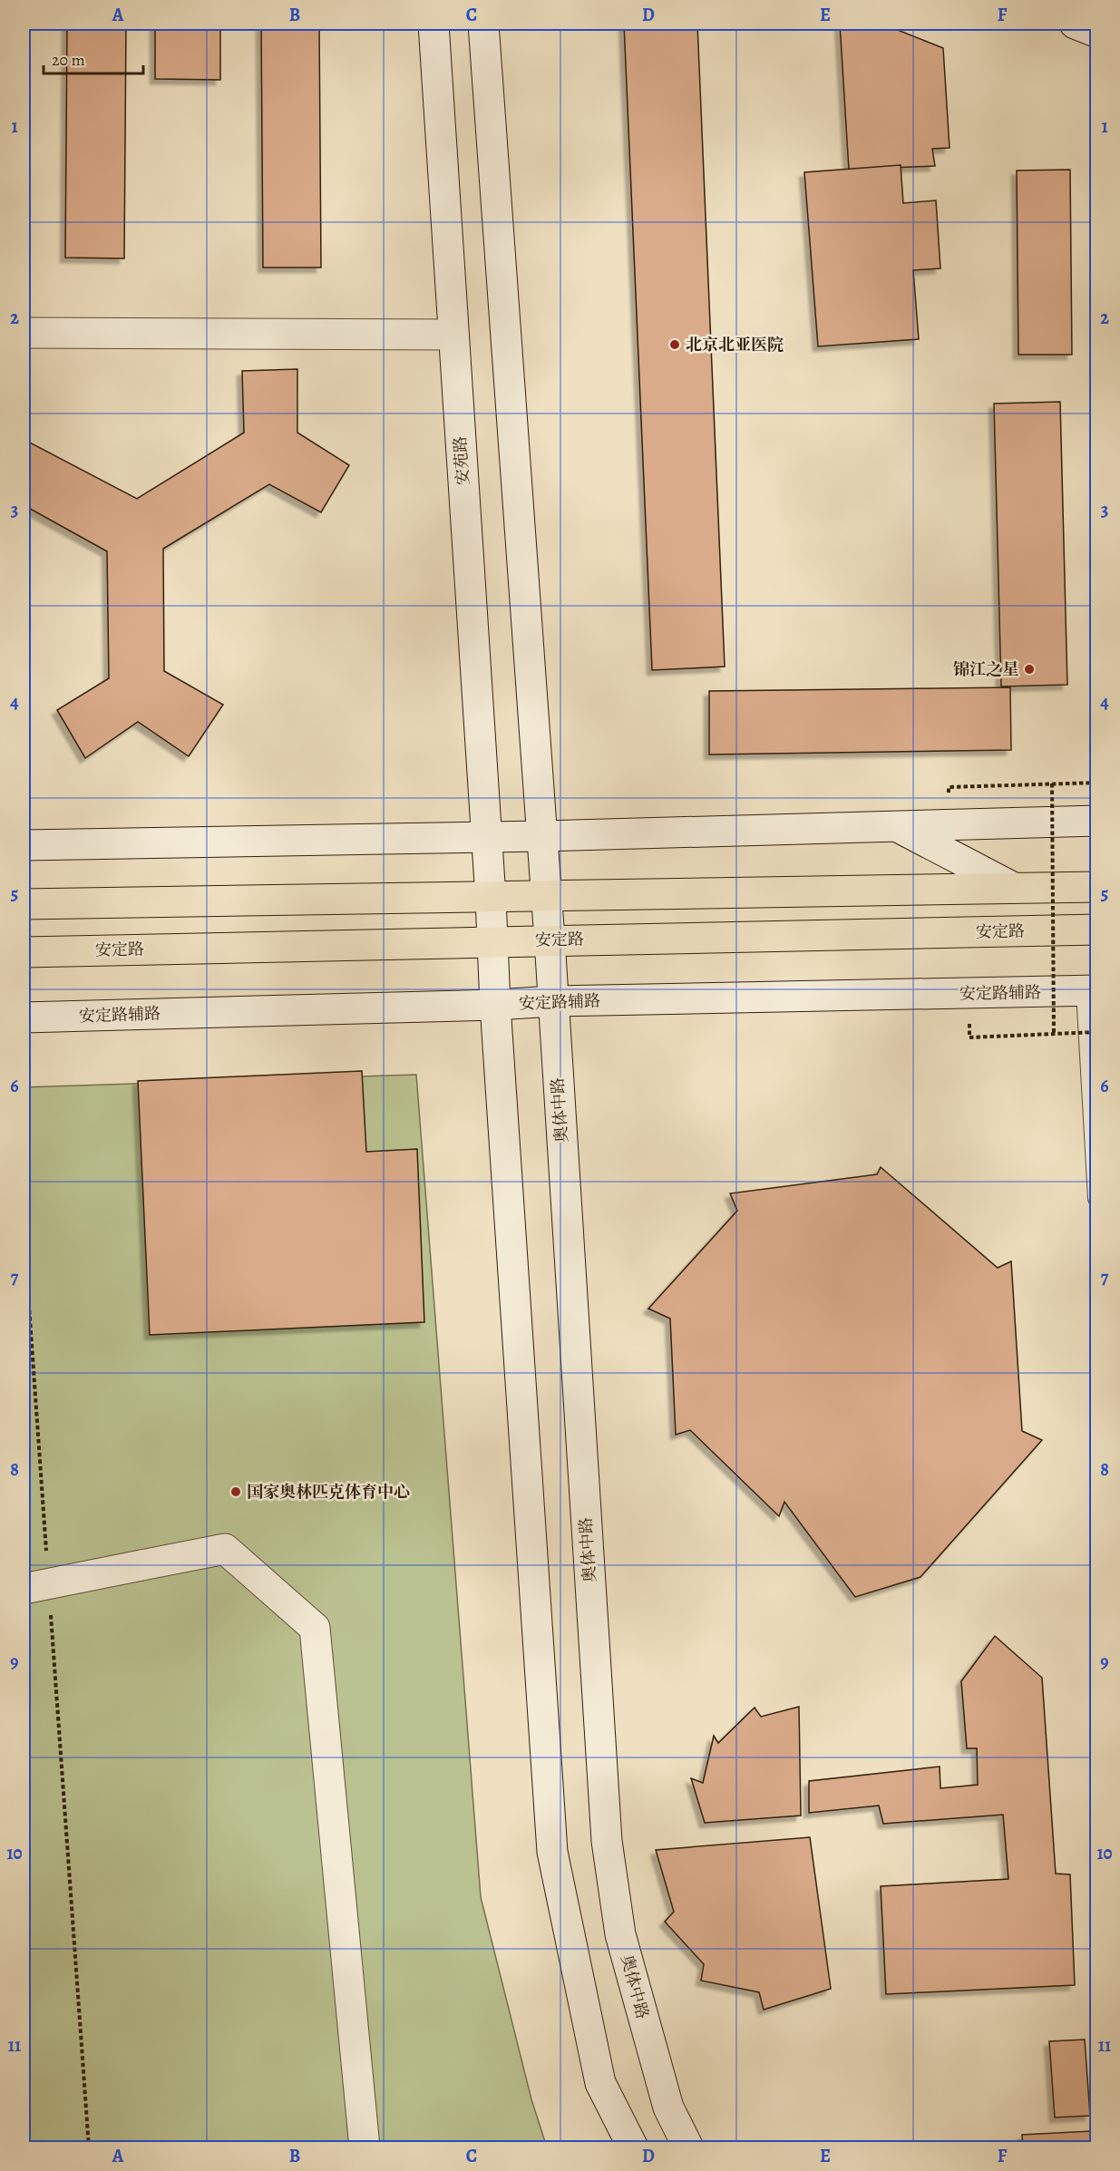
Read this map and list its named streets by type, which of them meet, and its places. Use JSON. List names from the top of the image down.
{
  "streets": {
    "main road": [
      "安苑路",
      "安定路",
      "安定路辅路",
      "奥体中路"
    ]
  },
  "crossings": [
    ["安苑路", "安定路"],
    ["安定路", "奥体中路"],
    ["安定路辅路", "奥体中路"]
  ],
  "places": ["北京北亚医院", "锦江之星", "国家奥林匹克体育中心"],
  "scale_bar": "20 m",
  "grid": {
    "columns": [
      "A",
      "B",
      "C",
      "D",
      "E",
      "F"
    ],
    "rows": [
      "1",
      "2",
      "3",
      "4",
      "5",
      "6",
      "7",
      "8",
      "9",
      "10",
      "11"
    ]
  }
}
